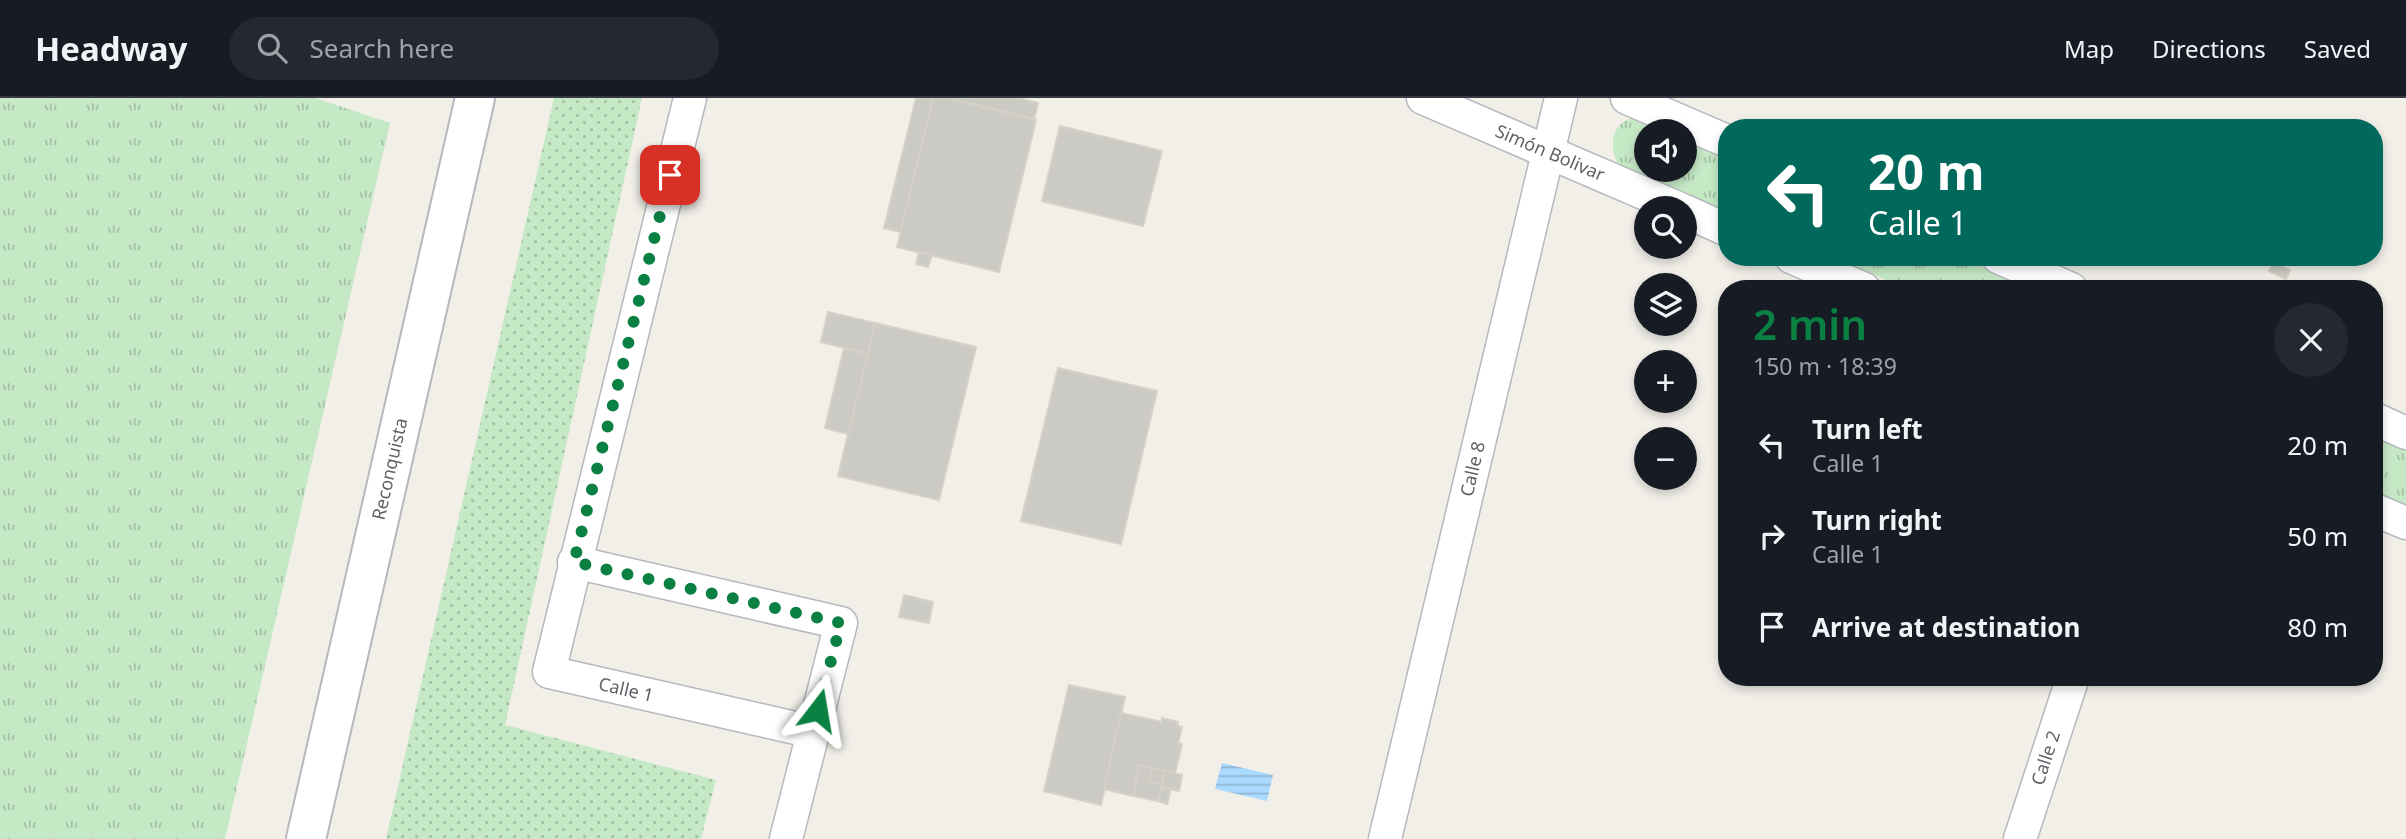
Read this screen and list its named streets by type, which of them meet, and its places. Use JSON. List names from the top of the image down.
{
  "streets": {
    "street": [
      "Simón Bolivar",
      "Reconquista",
      "Calle 8",
      "Calle 1",
      "Calle 2"
    ]
  },
  "crossings": [
    ["Simón Bolivar", "Calle 8"]
  ],
  "page": {
    "header": "Headway",
    "search": "Search here",
    "nav": ["Map", "Directions", "Saved"],
    "map_buttons": ["+", "−"],
    "turn": ["20 m", "Calle 1"],
    "heading": ["2 min", "150 m · 18:39"],
    "list": [
      {
        "name": "Turn left",
        "note": "Calle 1",
        "value": "20 m"
      },
      {
        "name": "Turn right",
        "note": "Calle 1",
        "value": "50 m"
      },
      {
        "name": "Arrive at destination",
        "value": "80 m"
      }
    ]
  }
}
